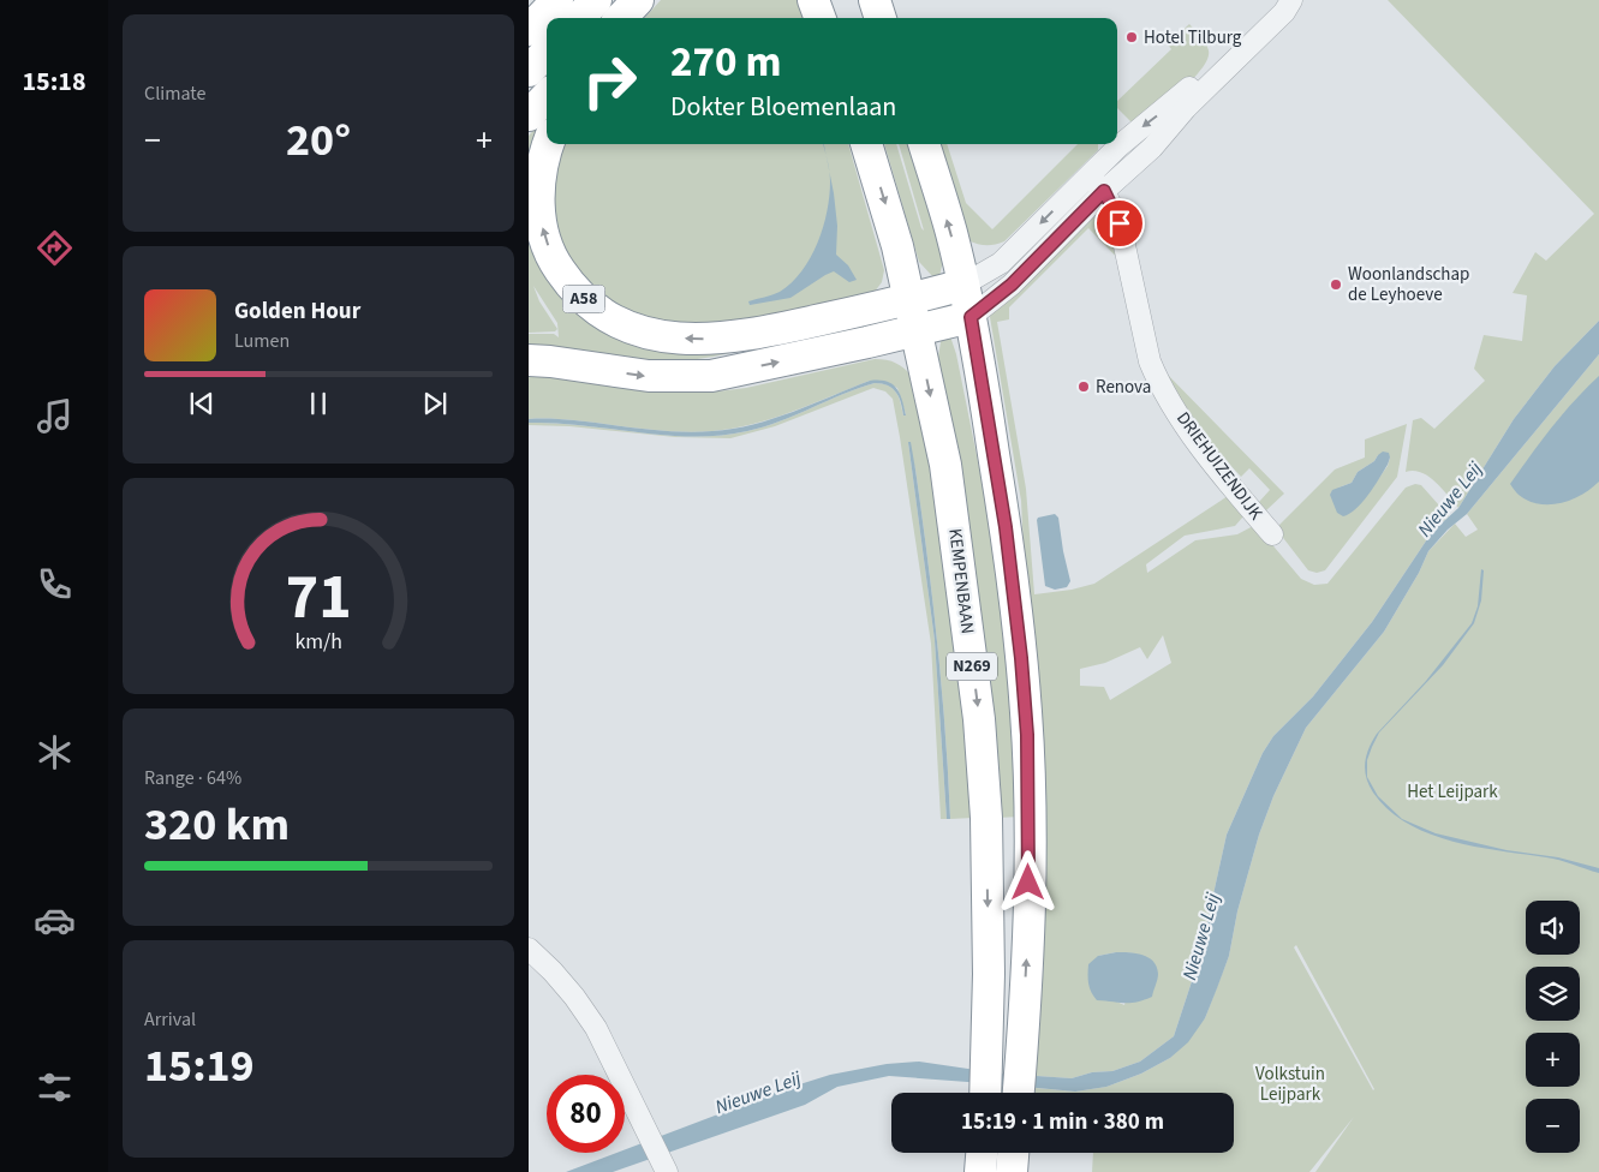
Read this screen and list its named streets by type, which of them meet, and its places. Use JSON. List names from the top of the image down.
{
  "streets": {
    "highway": ["A58", "KEMPENBAAN", "N269"],
    "street": ["DRIEHUIZENDIJK"]
  },
  "crossings": [
    ["A58", "KEMPENBAAN"]
  ],
  "water": ["Nieuwe Leij"],
  "parks": ["Het Leijpark", "Volkstuin Leijpark"],
  "places": ["Hotel Tilburg", "Woonlandschap de Leyhoeve", "Renova"],
  "page": {
    "tabs": "15:18",
    "tile": [
      "Climate",
      ["Range · 64%", "320 km"],
      ["Arrival", "15:19"]
    ],
    "turn": ["270 m", "Dokter Bloemenlaan"],
    "heat": ["−", "20°", "+"],
    "song": ["Golden Hour", "Lumen"],
    "map_buttons": ["+", "−"],
    "limit": "80",
    "trip": "15:19 · 1 min · 380 m",
    "gauge": ["71", "km/h"]
  }
}
